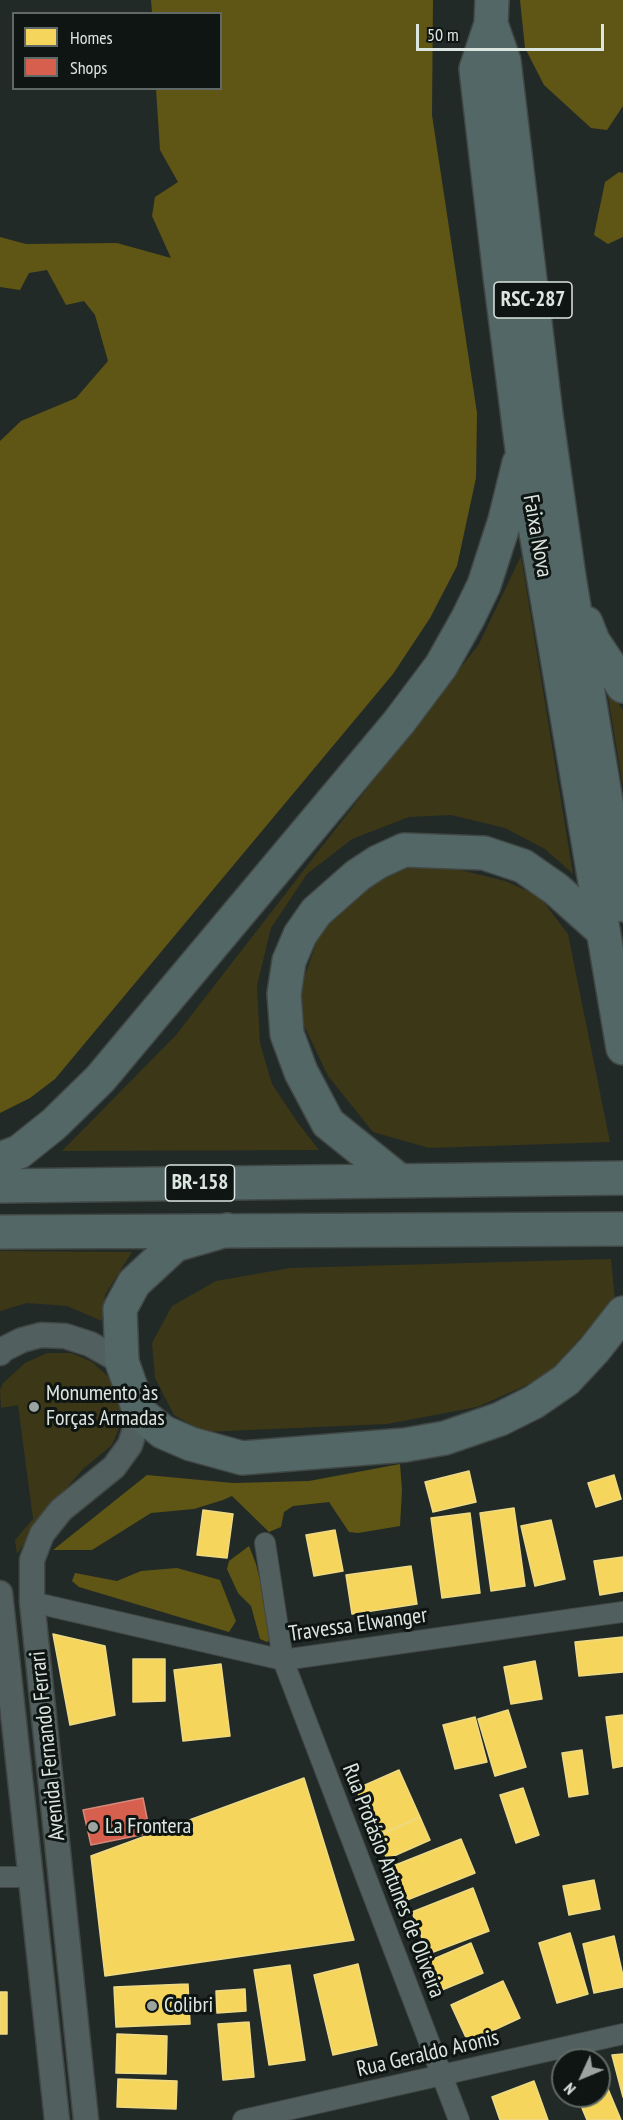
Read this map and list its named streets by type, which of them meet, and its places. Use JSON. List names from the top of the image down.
{
  "streets": {
    "highway": ["RSC-287", "Faixa Nova", "BR-158"],
    "street": [
      "Travessa Elwanger",
      "Avenida Fernando Ferrari",
      "Rua Protásio Antunes de Oliveira",
      "Rua Geraldo Aronis"
    ]
  },
  "crossings": [
    ["Travessa Elwanger", "Avenida Fernando Ferrari"],
    ["Travessa Elwanger", "Rua Protásio Antunes de Oliveira"],
    ["Rua Protásio Antunes de Oliveira", "Rua Geraldo Aronis"]
  ],
  "places": ["Monumento às Forças Armadas", "La Frontera", "Colibri"],
  "legend": ["Homes", "Shops"],
  "scale_bar": "50 m",
  "north": "bottom left"
}
